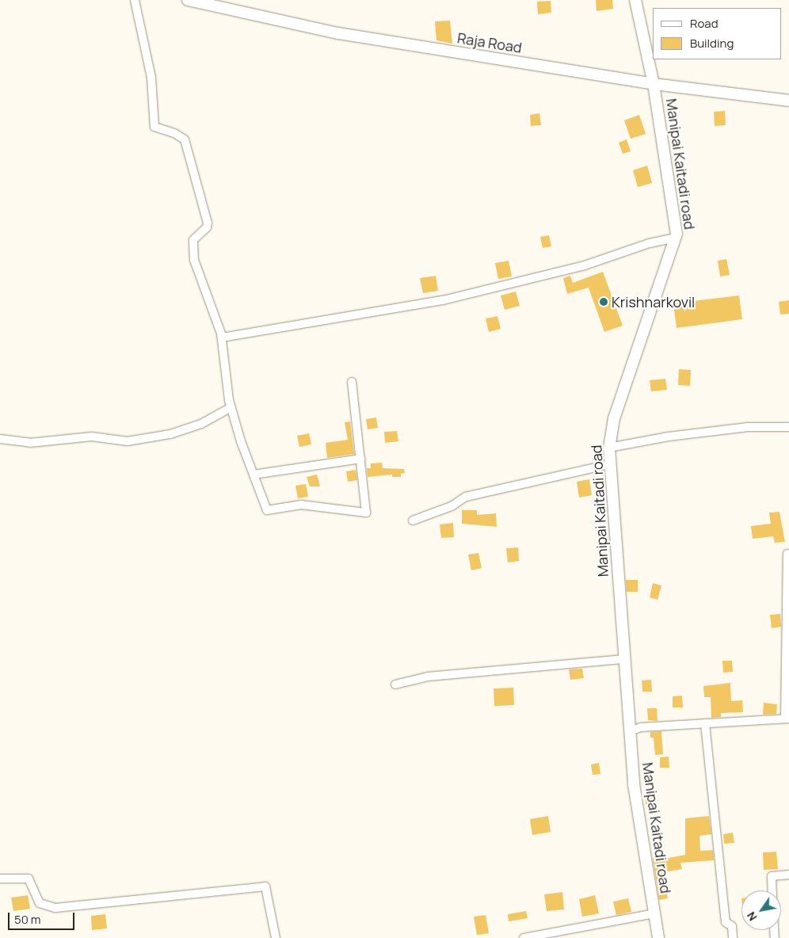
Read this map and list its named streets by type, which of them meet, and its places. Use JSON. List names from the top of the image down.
{
  "streets": {
    "main road": ["Raja Road", "Manipai Kaitadi road"]
  },
  "crossings": [
    ["Raja Road", "Manipai Kaitadi road"]
  ],
  "places": ["Krishnarkovil"],
  "legend": ["Road", "Building"],
  "scale_bar": "50 m",
  "north": "bottom left"
}
